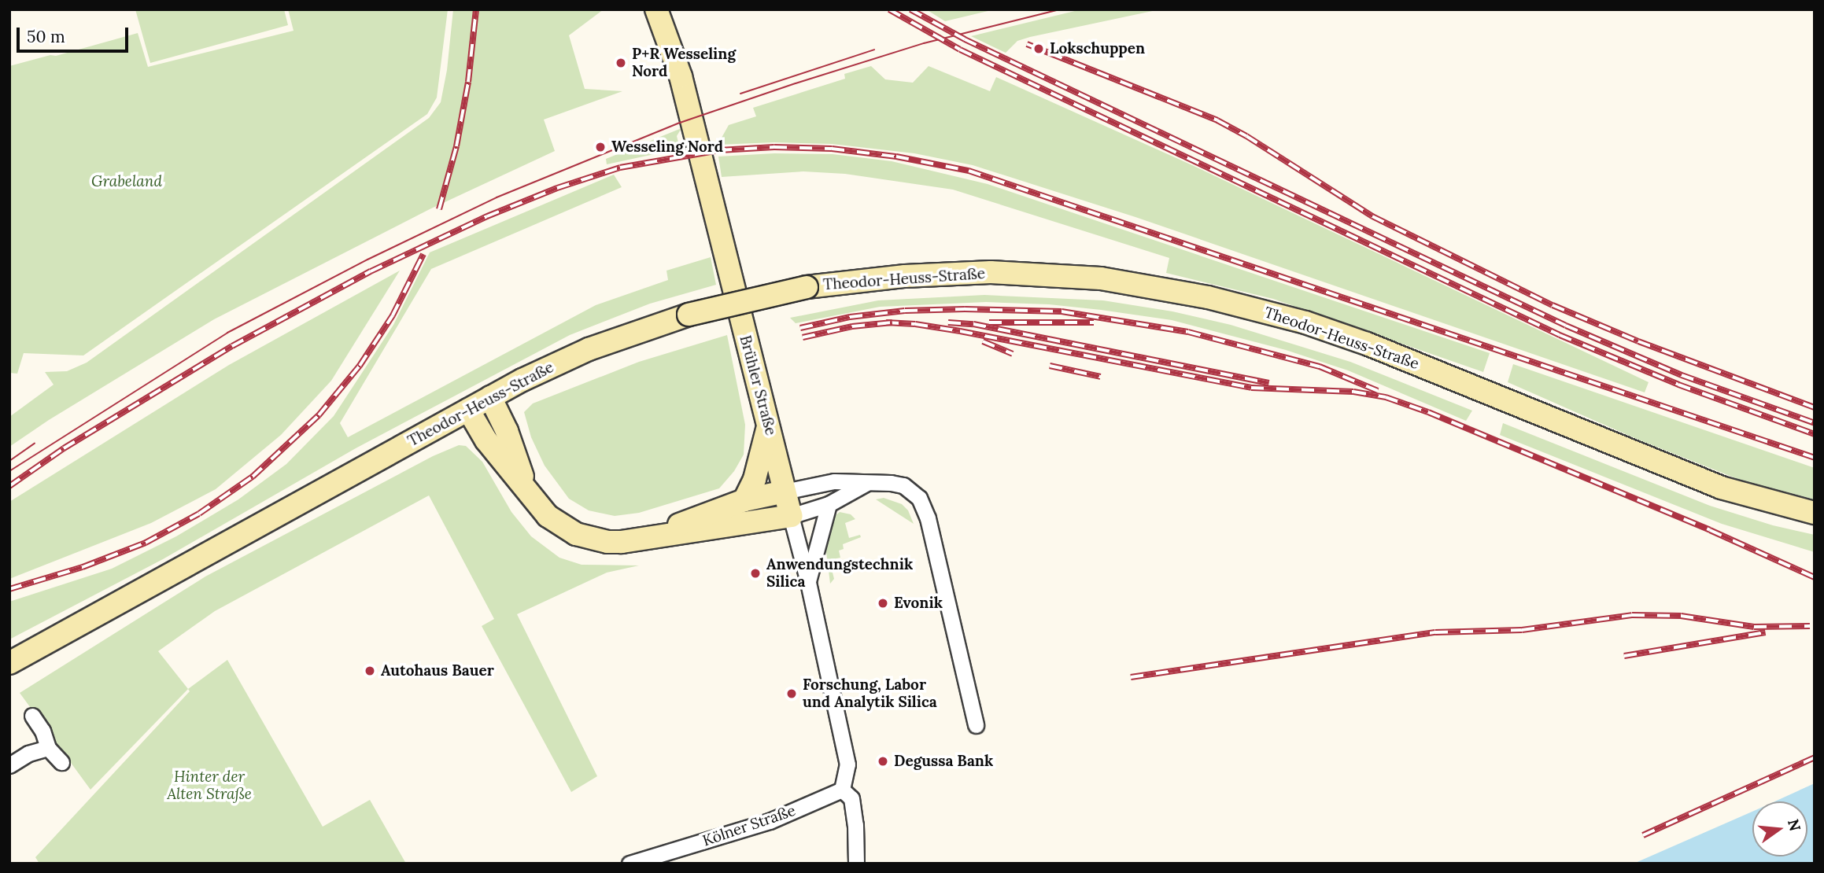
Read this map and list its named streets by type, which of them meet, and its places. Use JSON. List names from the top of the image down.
{
  "streets": {
    "main road": ["Theodor-Heuss-Straße", "Brühler Straße"],
    "street": ["Kölner Straße"]
  },
  "crossings": [
    ["Brühler Straße", "Kölner Straße"]
  ],
  "parks": ["Grabeland", "Hinter der Alten Straße"],
  "places": [
    "Lokschuppen",
    "P+R Wesseling Nord",
    "Wesseling Nord",
    "Anwendungstechnik Silica",
    "Evonik",
    "Autohaus Bauer",
    "Forschung, Labor und Analytik Silica",
    "Degussa Bank"
  ],
  "scale_bar": "50 m",
  "north": "right"
}
